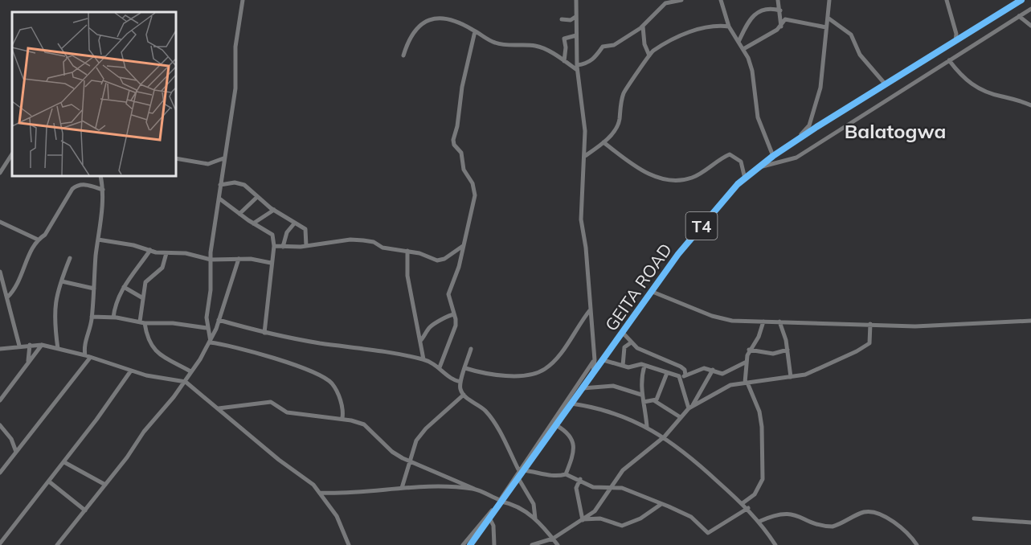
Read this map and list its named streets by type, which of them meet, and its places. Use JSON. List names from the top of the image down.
{
  "streets": {
    "highway": ["T4", "GEITA ROAD"]
  },
  "districts": ["Balatogwa"]
}
